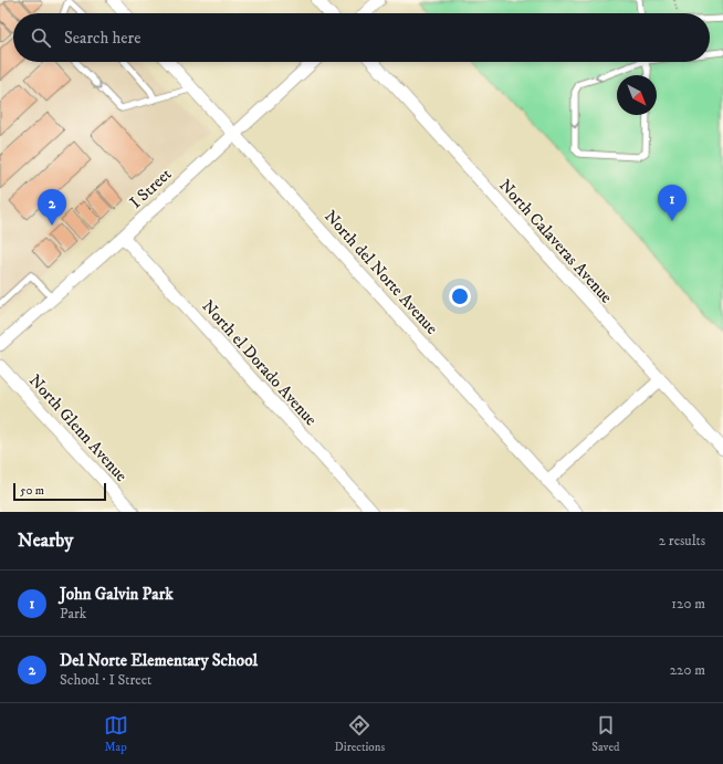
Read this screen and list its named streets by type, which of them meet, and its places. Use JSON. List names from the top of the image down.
{
  "streets": {
    "street": [
      "I Street",
      "North Calaveras Avenue",
      "North del Norte Avenue",
      "North el Dorado Avenue",
      "North Glenn Avenue"
    ]
  },
  "crossings": [
    ["I Street", "North del Norte Avenue"],
    ["I Street", "North el Dorado Avenue"]
  ],
  "scale_bar": "50 m",
  "north": "bottom right",
  "page": {
    "search": "Search here",
    "pins": ["1", "2"],
    "scale": "50 m",
    "heading": ["Nearby", "2 results"],
    "list": [
      {
        "mark": "1",
        "name": "John Galvin Park",
        "note": "Park",
        "value": "120 m"
      },
      {
        "mark": "2",
        "name": "Del Norte Elementary School",
        "note": "School · I Street",
        "value": "220 m"
      }
    ],
    "nav": ["Map", "Directions", "Saved"]
  }
}
